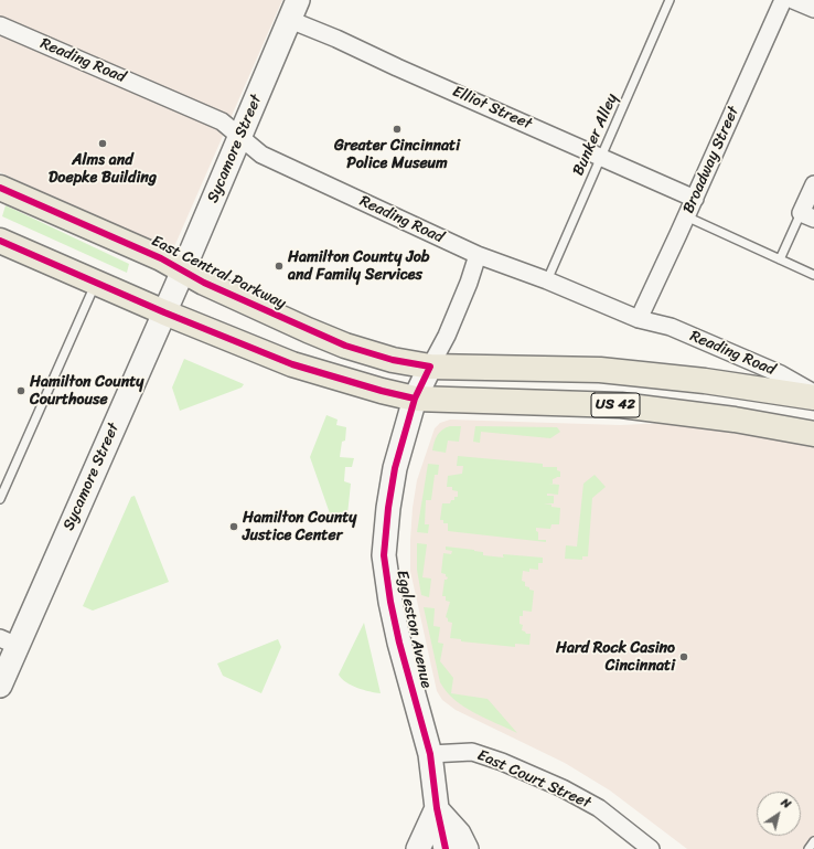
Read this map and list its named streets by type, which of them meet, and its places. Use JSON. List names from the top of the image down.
{
  "streets": {
    "main road": [
      "Reading Road",
      "Sycamore Street",
      "East Central Parkway",
      "US 42",
      "Eggleston Avenue"
    ],
    "street": ["Elliot Street", "Broadway Street", "East Court Street"],
    "lane": ["Bunker Alley"]
  },
  "crossings": [
    ["Reading Road", "Bunker Alley"],
    ["Reading Road", "Sycamore Street"],
    ["Reading Road", "Broadway Street"],
    ["Reading Road", "East Central Parkway"],
    ["Reading Road", "Eggleston Avenue"],
    ["Elliot Street", "Bunker Alley"],
    ["Elliot Street", "Sycamore Street"],
    ["Elliot Street", "Broadway Street"],
    ["Sycamore Street", "East Central Parkway"],
    ["Sycamore Street", "US 42"],
    ["East Central Parkway", "Eggleston Avenue"],
    ["US 42", "Eggleston Avenue"],
    ["Eggleston Avenue", "East Court Street"]
  ],
  "places": [
    "Greater Cincinnati Police Museum",
    "Alms and Doepke Building",
    "Hamilton County Job and Family Services",
    "Hamilton County Courthouse",
    "Hamilton County Justice Center",
    "Hard Rock Casino Cincinnati"
  ],
  "north": "top right"
}
